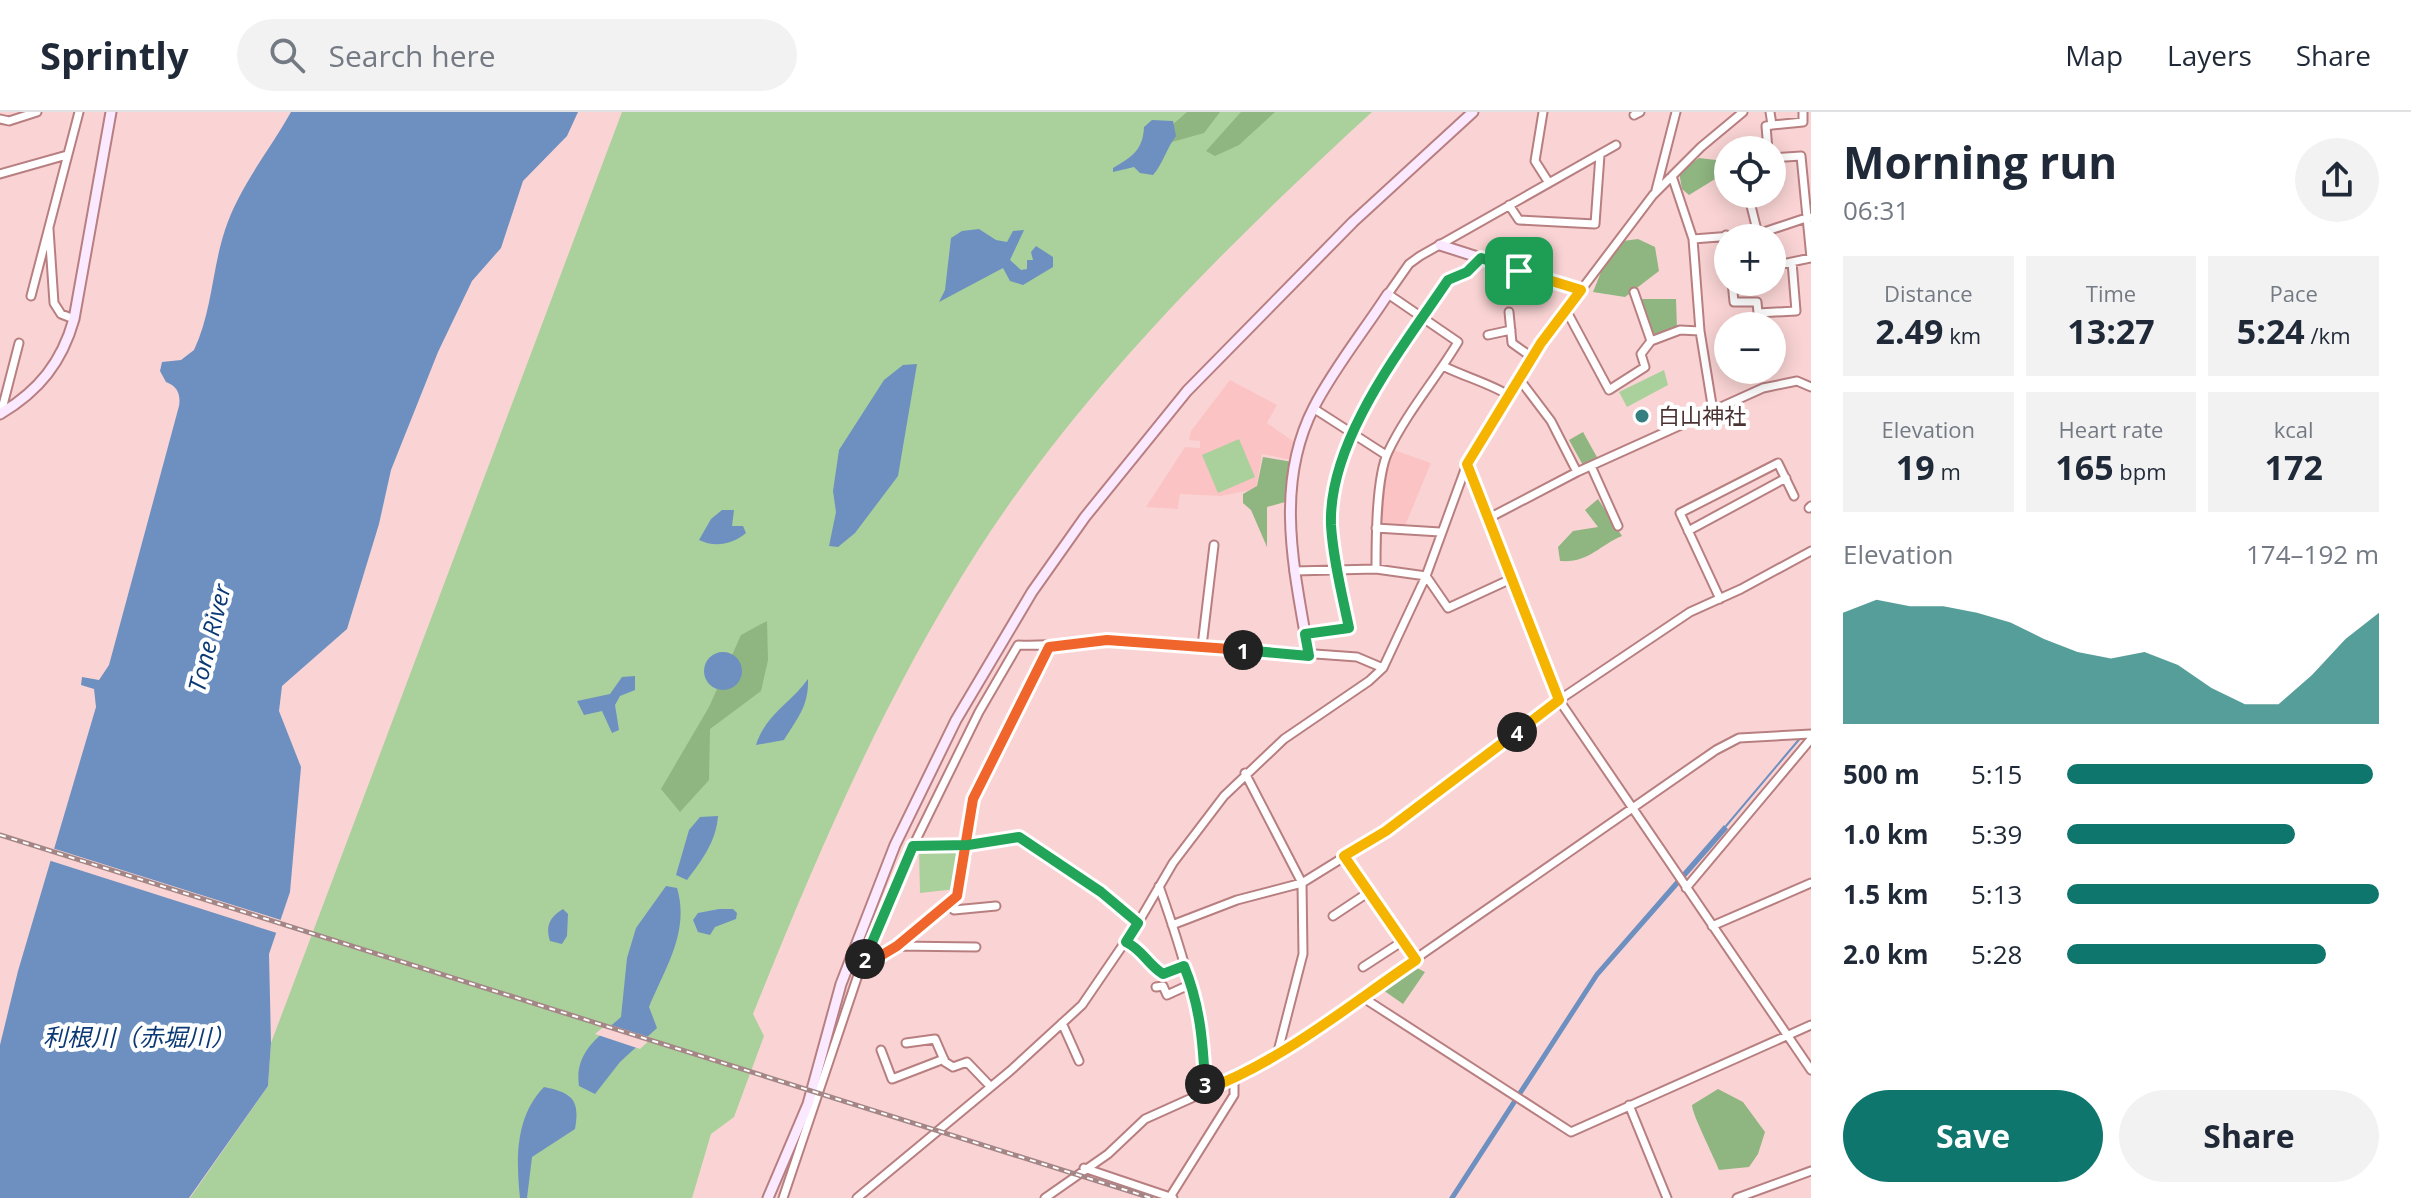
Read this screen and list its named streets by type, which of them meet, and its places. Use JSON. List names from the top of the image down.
{
  "water": ["Tone River", "利根川（赤堀川）"],
  "places": ["白山神社"],
  "page": {
    "header": "Sprintly",
    "search": "Search here",
    "nav": ["Map", "Layers", "Share"],
    "heading": ["Morning run", "06:31"],
    "map_buttons": ["+", "−"],
    "stats": [
      ["Distance", "2.49 km"],
      ["Time", "13:27"],
      ["Pace", "5:24 /km"],
      ["Elevation", "19 m"],
      ["Heart rate", "165 bpm"],
      ["kcal", "172"]
    ],
    "chart": ["Elevation", "174–192 m"],
    "pins": [
      "1",
      "4",
      "2",
      "3"
    ],
    "list": [
      {
        "name": "500 m",
        "note": "5:15"
      },
      {
        "name": "1.0 km",
        "note": "5:39"
      },
      {
        "name": "1.5 km",
        "note": "5:13"
      },
      {
        "name": "2.0 km",
        "note": "5:28"
      }
    ],
    "buttons": ["Save", "Share"]
  }
}
